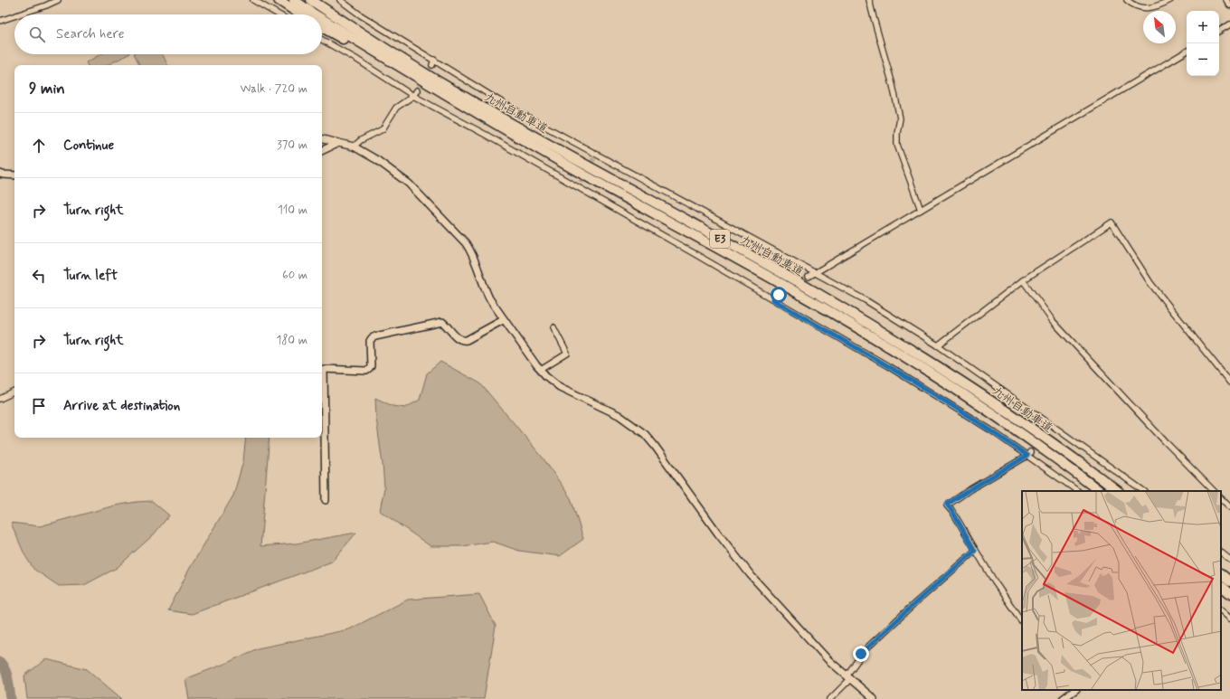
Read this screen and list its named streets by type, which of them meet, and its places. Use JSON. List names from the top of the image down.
{
  "streets": {
    "highway": ["九州自動車道", "E3"]
  },
  "north": "top left",
  "page": {
    "map_buttons": ["+", "−"],
    "search": "Search here",
    "heading": ["9 min", "Walk · 720 m"],
    "list": [
      ["Continue", "370 m"],
      ["Turn right", "110 m"],
      ["Turn left", "60 m"],
      ["Turn right", "180 m"],
      "Arrive at destination"
    ]
  }
}
